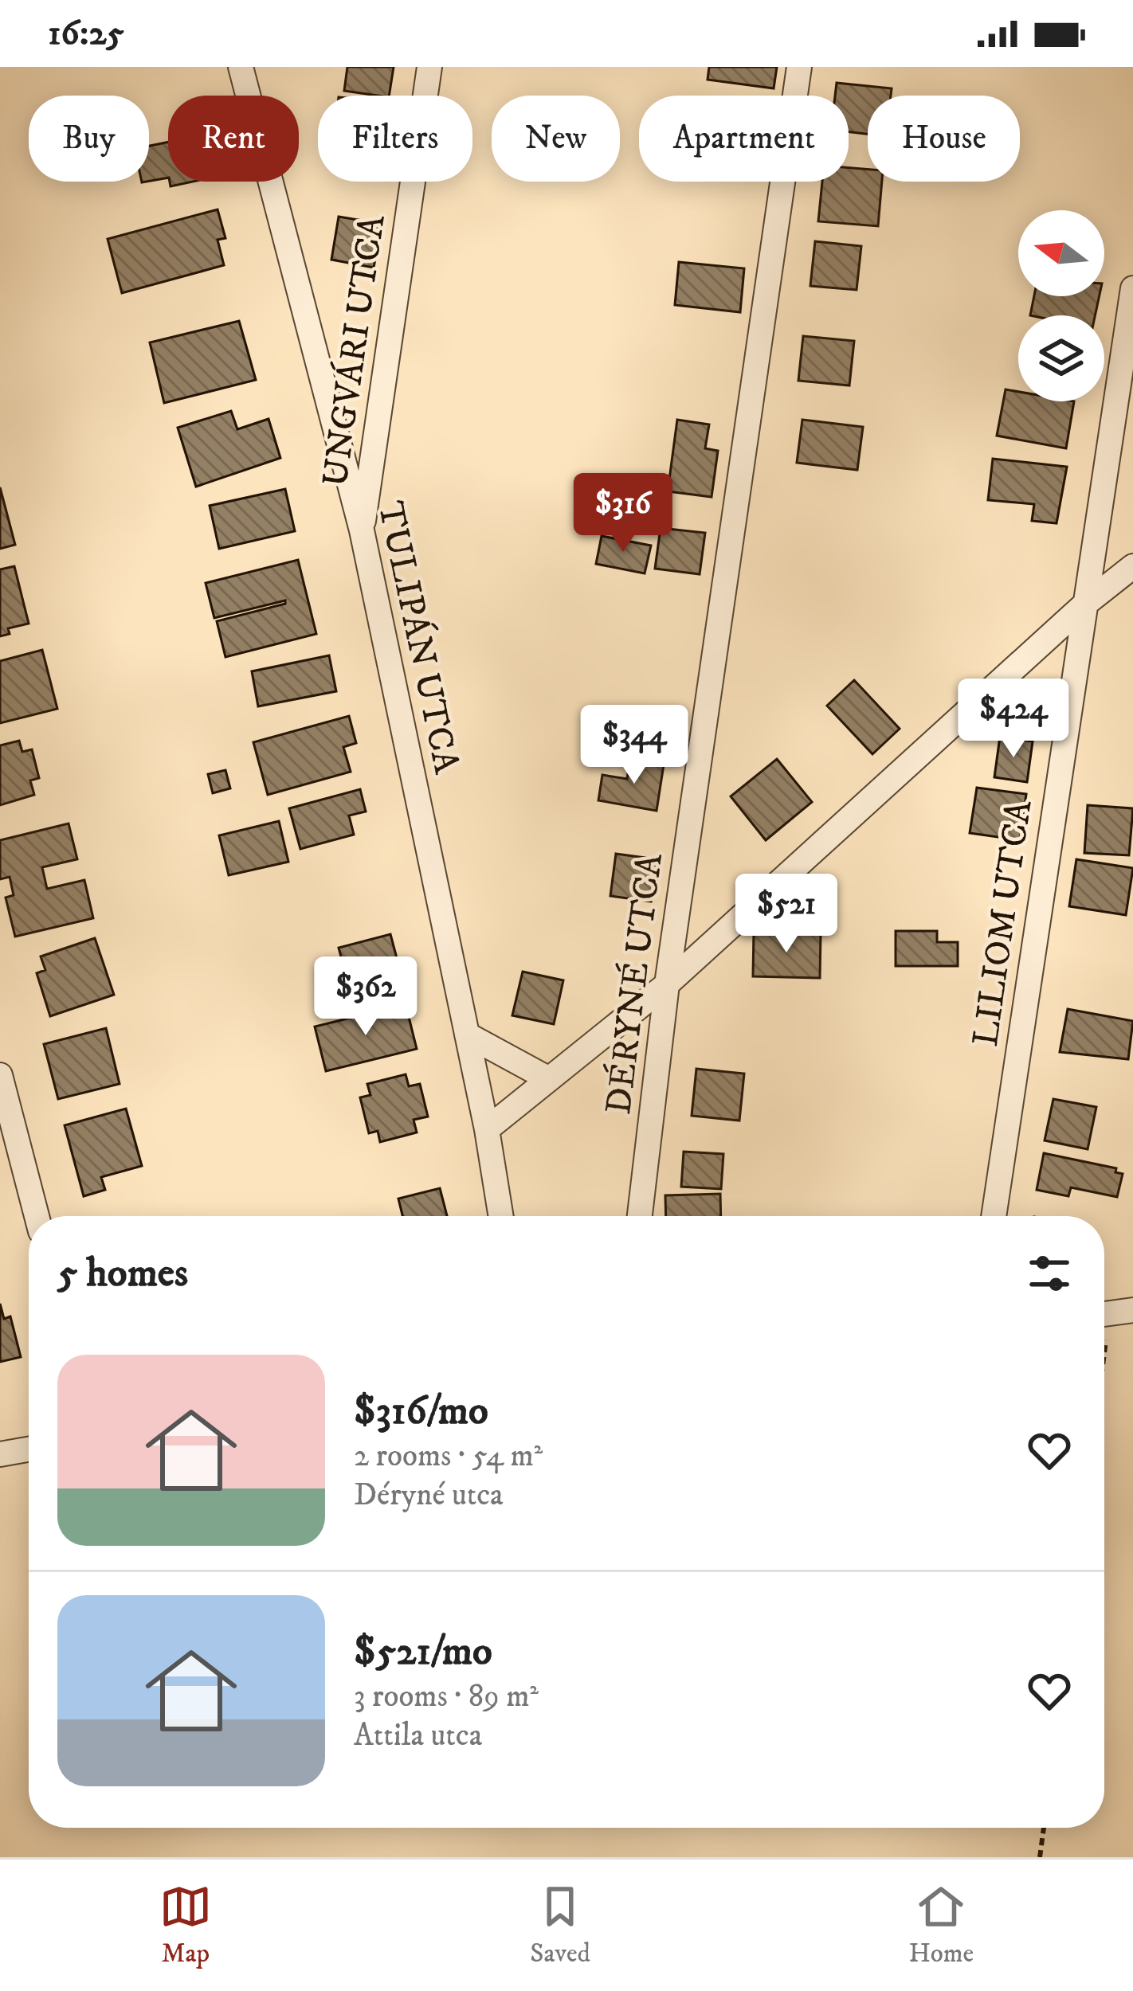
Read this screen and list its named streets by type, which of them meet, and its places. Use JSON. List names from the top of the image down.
{
  "streets": {
    "street": [
      "UNGVÁRI UTCA",
      "TULIPÁN UTCA",
      "LILIOM UTCA",
      "DÉRYNÉ UTCA"
    ]
  },
  "crossings": [
    ["UNGVÁRI UTCA", "TULIPÁN UTCA"]
  ],
  "north": "left",
  "page": {
    "status": "16:25",
    "chip": [
      "Buy",
      "Rent",
      "Filters",
      "New",
      "Apartment",
      "House"
    ],
    "price": [
      "$316",
      "$424",
      "$344",
      "$521",
      "$362"
    ],
    "heading": "5 homes",
    "list": [
      {
        "name": "$316/mo",
        "note": "2 rooms · 54 m² · Déryné utca"
      },
      {
        "name": "$521/mo",
        "note": "3 rooms · 89 m² · Attila utca"
      }
    ],
    "tabs": ["Map", "Saved", "Home"]
  }
}
